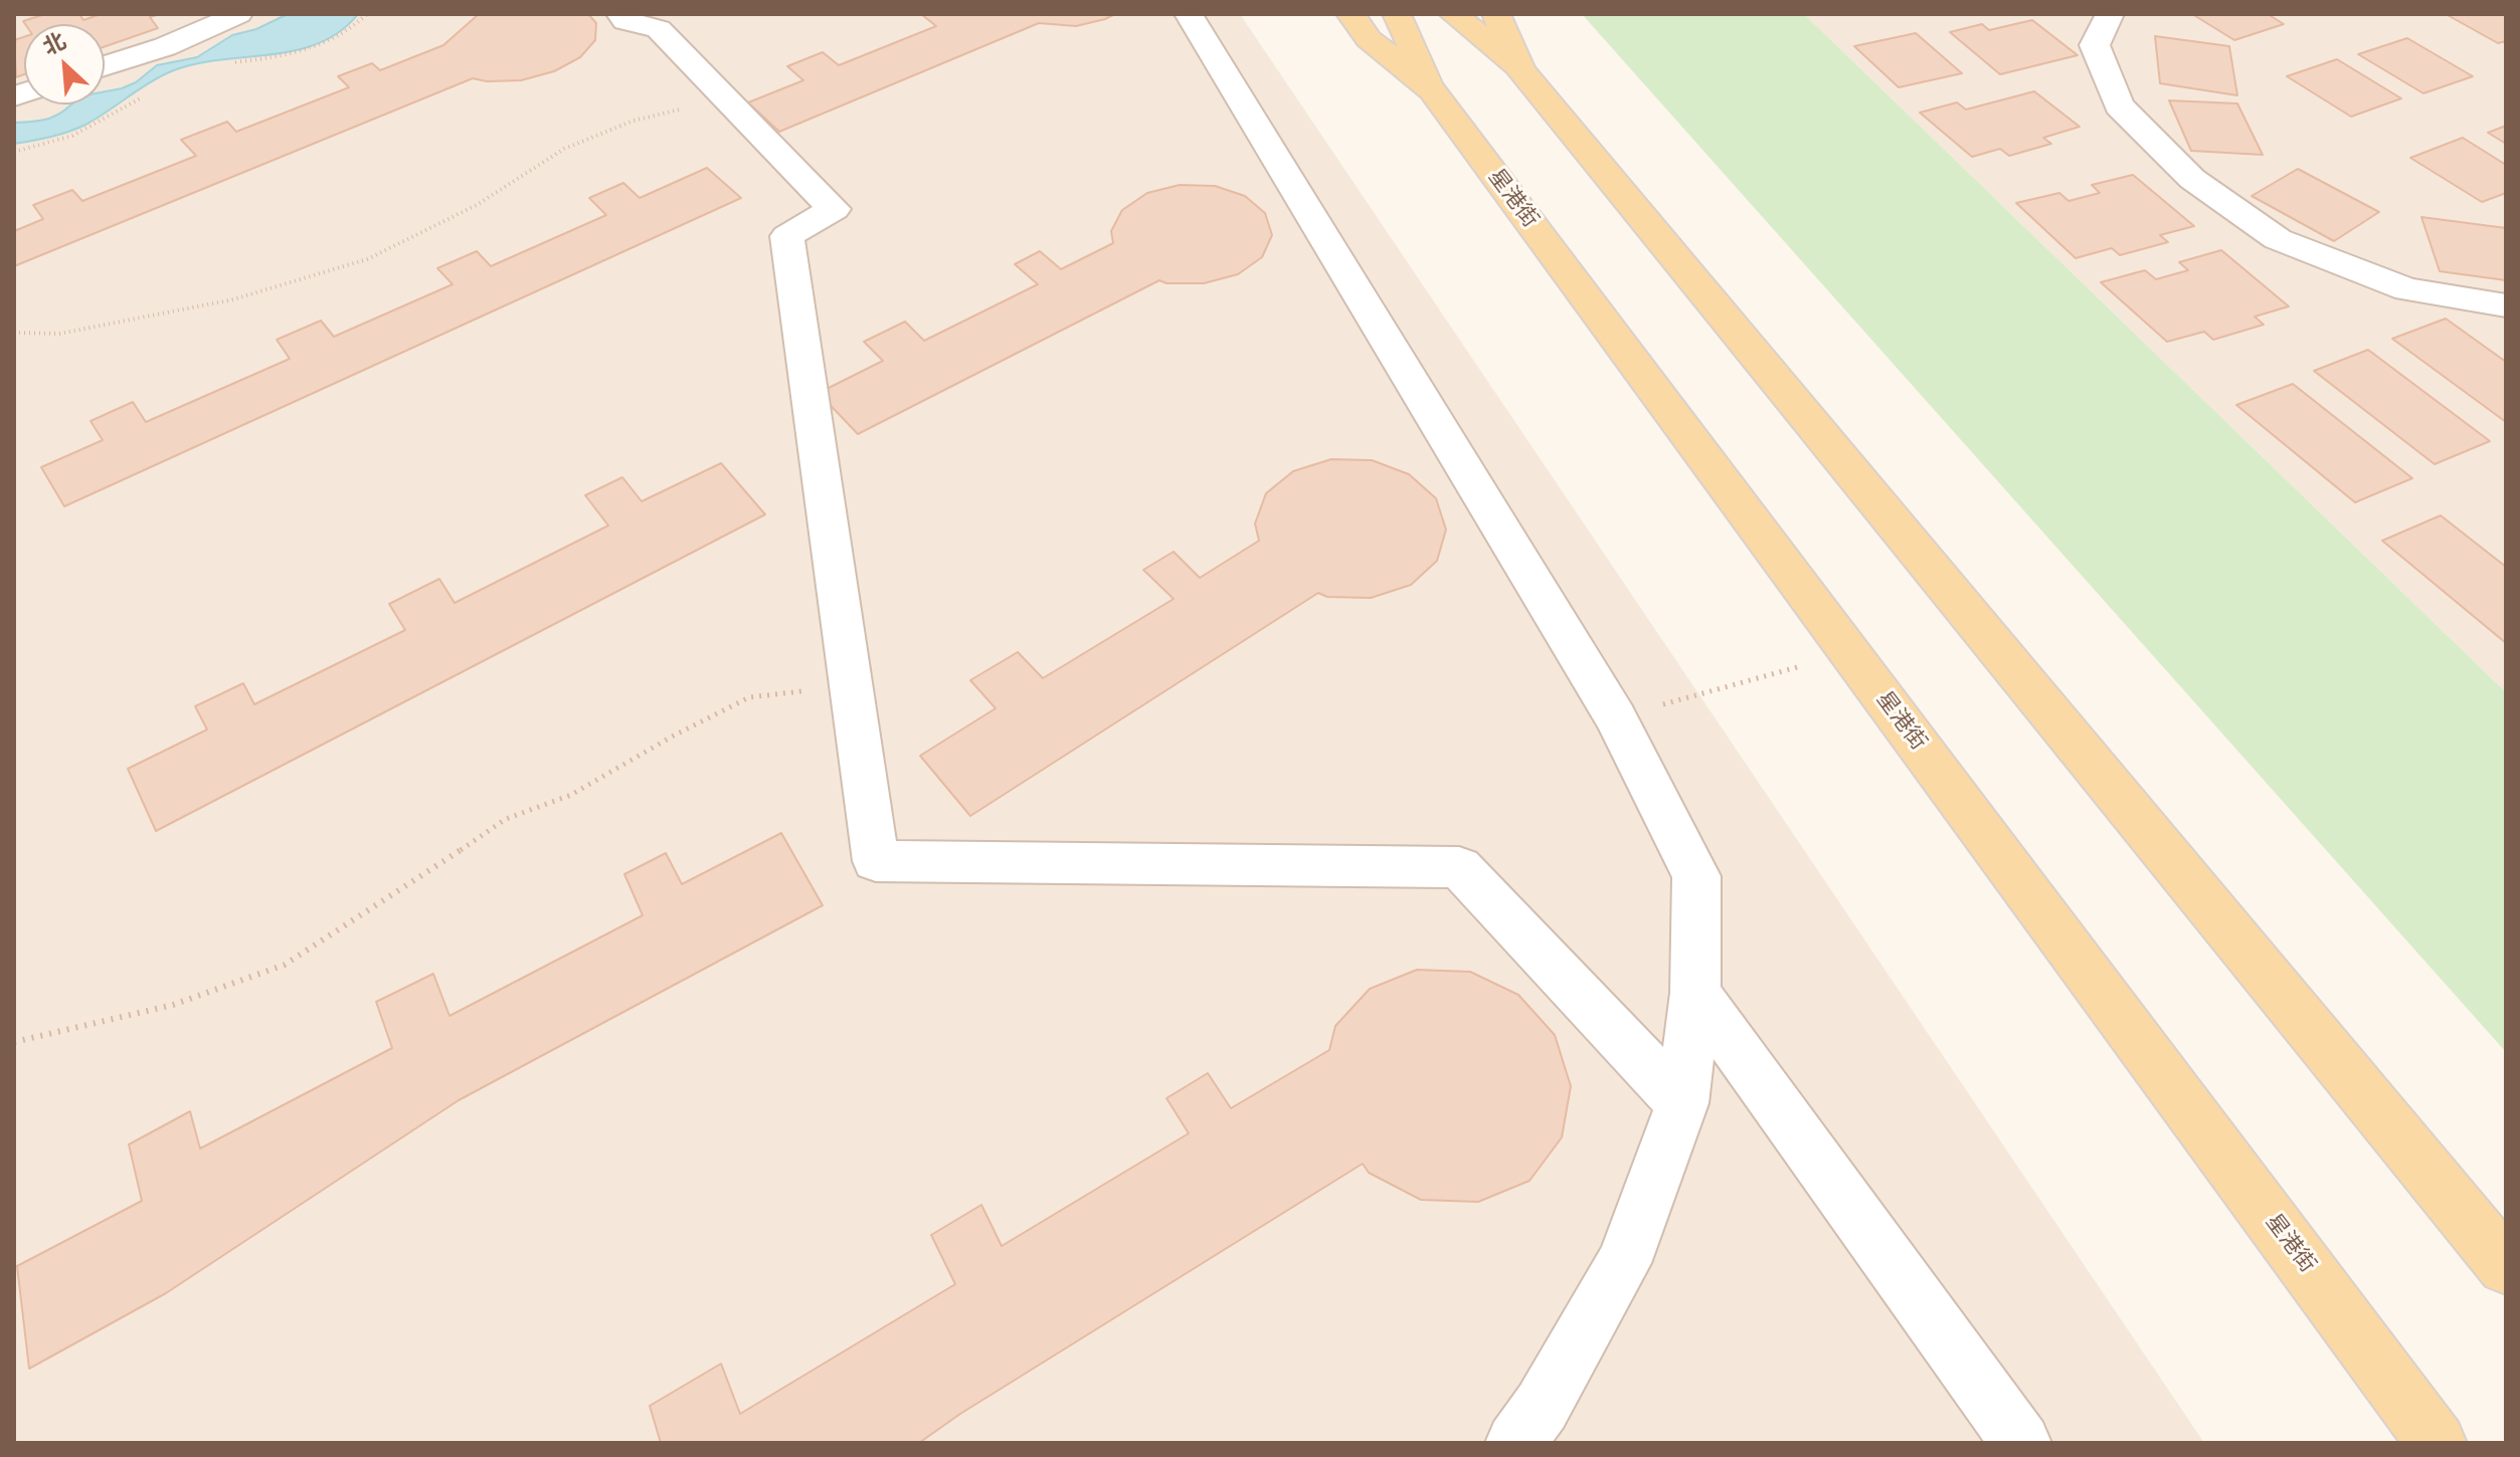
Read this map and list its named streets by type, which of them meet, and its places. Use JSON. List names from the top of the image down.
{
  "streets": {
    "main road": ["星港街"]
  },
  "north": "top left"
}
